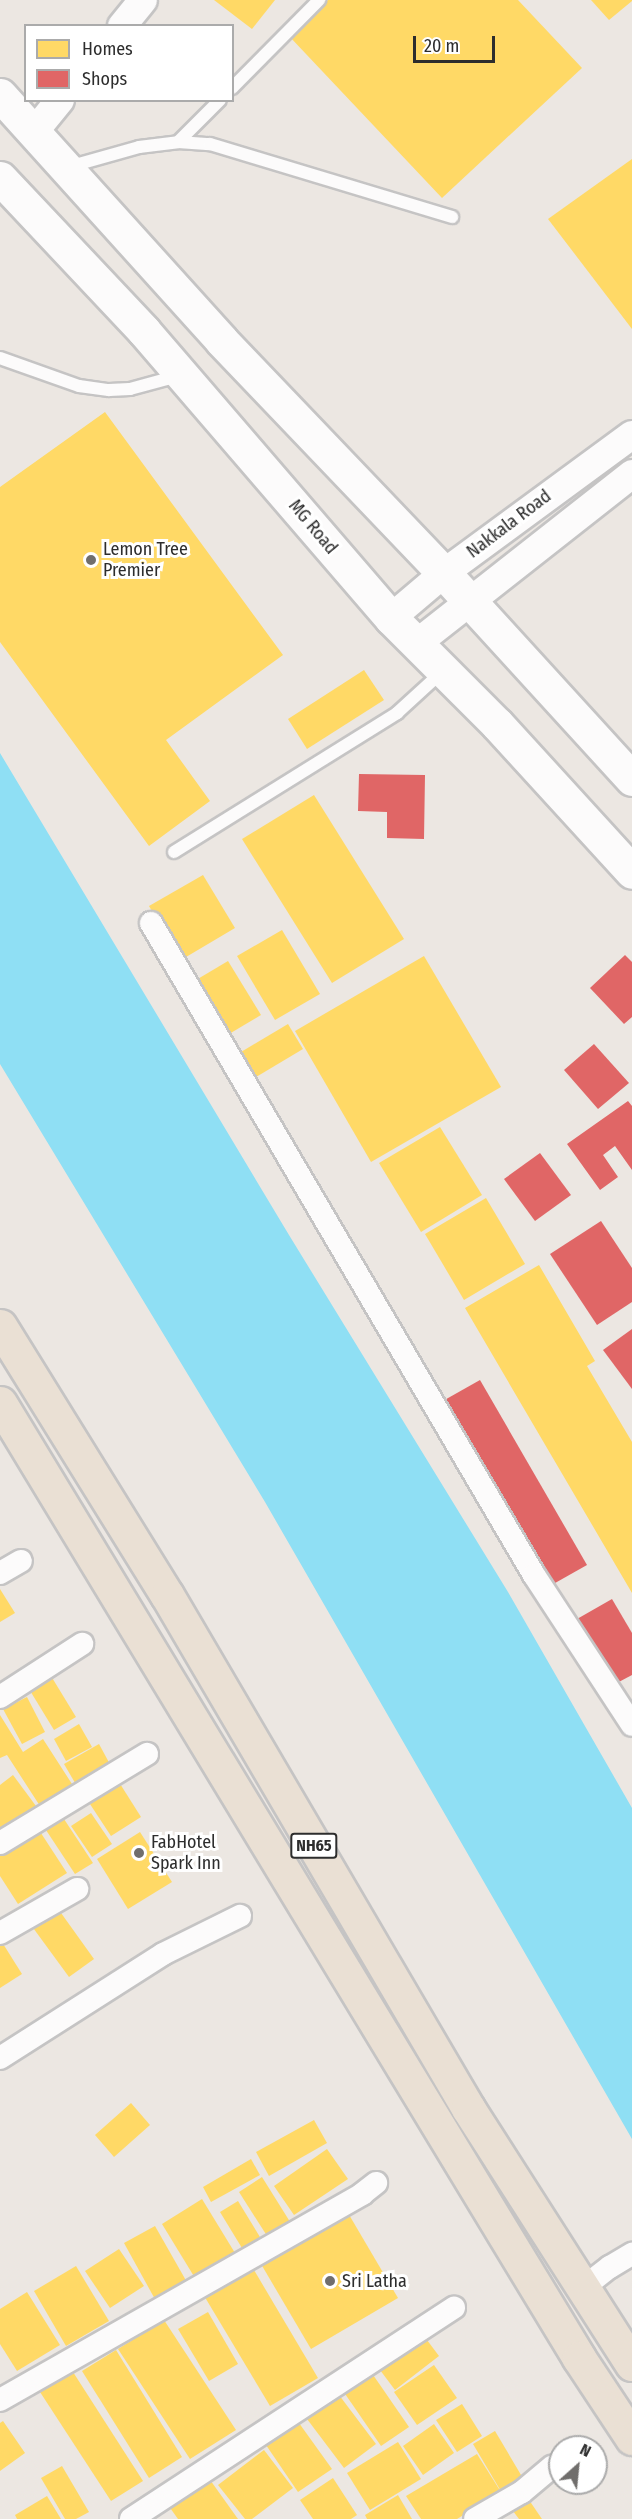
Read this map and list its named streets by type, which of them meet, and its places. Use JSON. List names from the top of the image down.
{
  "streets": {
    "highway": ["NH65"],
    "main road": ["MG Road"],
    "street": ["Nakkala Road"]
  },
  "crossings": [
    ["Nakkala Road", "MG Road"]
  ],
  "places": ["Lemon Tree Premier", "FabHotel Spark Inn", "Sri Latha"],
  "legend": ["Homes", "Shops"],
  "scale_bar": "20 m",
  "north": "top right"
}
